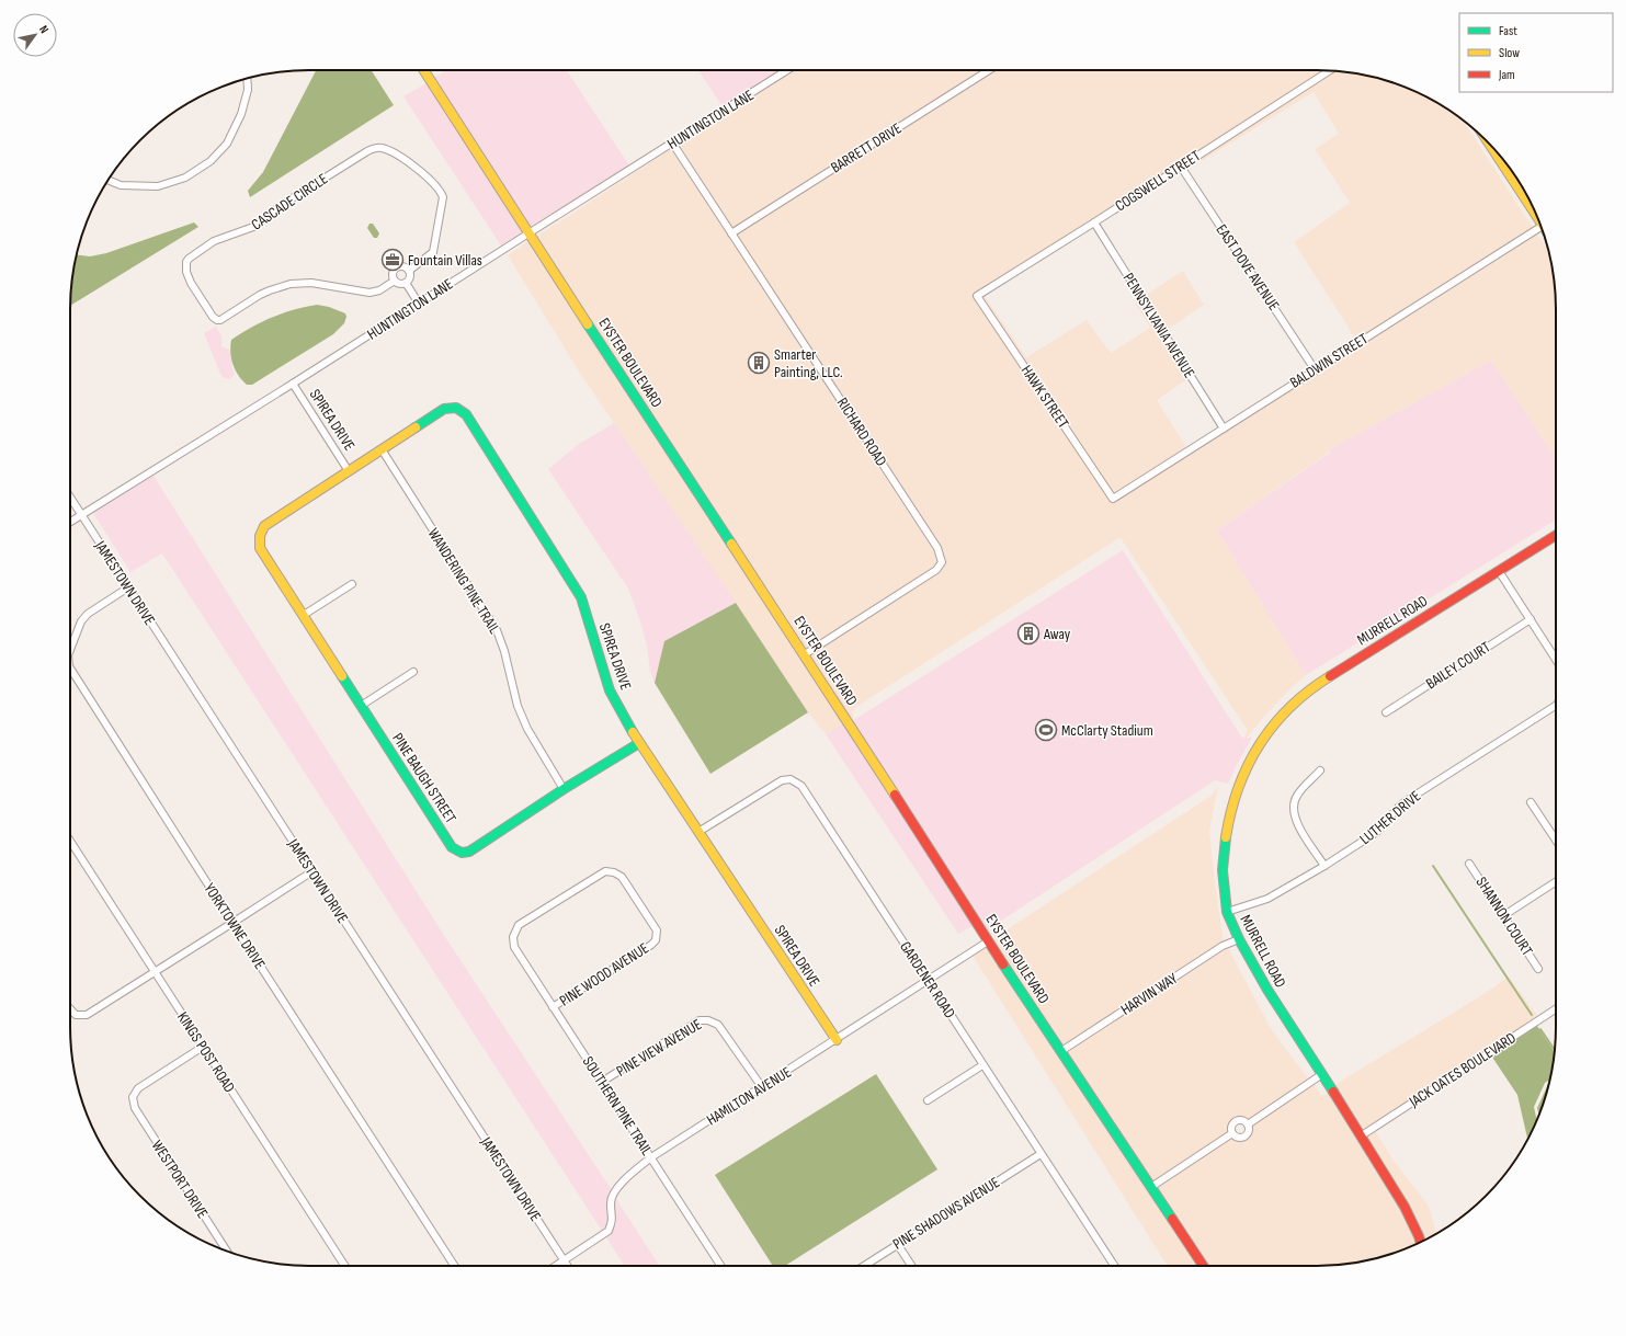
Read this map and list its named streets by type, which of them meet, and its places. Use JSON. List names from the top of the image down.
{
  "streets": {
    "street": [
      "HUNTINGTON LANE",
      "BARRETT DRIVE",
      "COGSWELL STREET",
      "CASCADE CIRCLE",
      "EAST DOVE AVENUE",
      "PENNSYLVANIA AVENUE",
      "BALDWIN STREET",
      "EYSTER BOULEVARD",
      "HAWK STREET",
      "SPIREA DRIVE",
      "RICHARD ROAD",
      "WANDERING PINE TRAIL",
      "JAMESTOWN DRIVE",
      "MURRELL ROAD",
      "BAILEY COURT",
      "PINE BAUGH STREET",
      "LUTHER DRIVE",
      "SHANNON COURT",
      "YORKTOWNE DRIVE",
      "PINE WOOD AVENUE",
      "GARDENER ROAD",
      "HARVIN WAY",
      "PINE VIEW AVENUE",
      "KINGS POST ROAD",
      "JACK OATES BOULEVARD",
      "HAMILTON AVENUE",
      "SOUTHERN PINE TRAIL",
      "WESTPORT DRIVE",
      "PINE SHADOWS AVENUE"
    ]
  },
  "crossings": [
    ["HUNTINGTON LANE", "EYSTER BOULEVARD"],
    ["HUNTINGTON LANE", "SPIREA DRIVE"],
    ["HUNTINGTON LANE", "RICHARD ROAD"],
    ["HUNTINGTON LANE", "JAMESTOWN DRIVE"],
    ["BARRETT DRIVE", "RICHARD ROAD"],
    ["COGSWELL STREET", "EAST DOVE AVENUE"],
    ["COGSWELL STREET", "PENNSYLVANIA AVENUE"],
    ["COGSWELL STREET", "HAWK STREET"],
    ["EAST DOVE AVENUE", "BALDWIN STREET"],
    ["PENNSYLVANIA AVENUE", "BALDWIN STREET"],
    ["BALDWIN STREET", "HAWK STREET"],
    ["EYSTER BOULEVARD", "RICHARD ROAD"],
    ["EYSTER BOULEVARD", "HARVIN WAY"],
    ["EYSTER BOULEVARD", "HAMILTON AVENUE"],
    ["SPIREA DRIVE", "WANDERING PINE TRAIL"],
    ["SPIREA DRIVE", "PINE BAUGH STREET"],
    ["SPIREA DRIVE", "GARDENER ROAD"],
    ["SPIREA DRIVE", "HAMILTON AVENUE"],
    ["WANDERING PINE TRAIL", "PINE BAUGH STREET"],
    ["JAMESTOWN DRIVE", "YORKTOWNE DRIVE"],
    ["JAMESTOWN DRIVE", "HAMILTON AVENUE"],
    ["MURRELL ROAD", "LUTHER DRIVE"],
    ["MURRELL ROAD", "HARVIN WAY"],
    ["MURRELL ROAD", "JACK OATES BOULEVARD"],
    ["PINE WOOD AVENUE", "SOUTHERN PINE TRAIL"],
    ["GARDENER ROAD", "HAMILTON AVENUE"],
    ["GARDENER ROAD", "PINE SHADOWS AVENUE"],
    ["PINE VIEW AVENUE", "HAMILTON AVENUE"],
    ["PINE VIEW AVENUE", "SOUTHERN PINE TRAIL"],
    ["KINGS POST ROAD", "WESTPORT DRIVE"],
    ["HAMILTON AVENUE", "SOUTHERN PINE TRAIL"]
  ],
  "places": {
    "office": ["Fountain Villas"],
    "building": ["Smarter Painting, LLC.", "Away"],
    "sports": ["McClarty Stadium"]
  },
  "legend": ["Fast", "Slow", "Jam"],
  "north": "top right"
}
